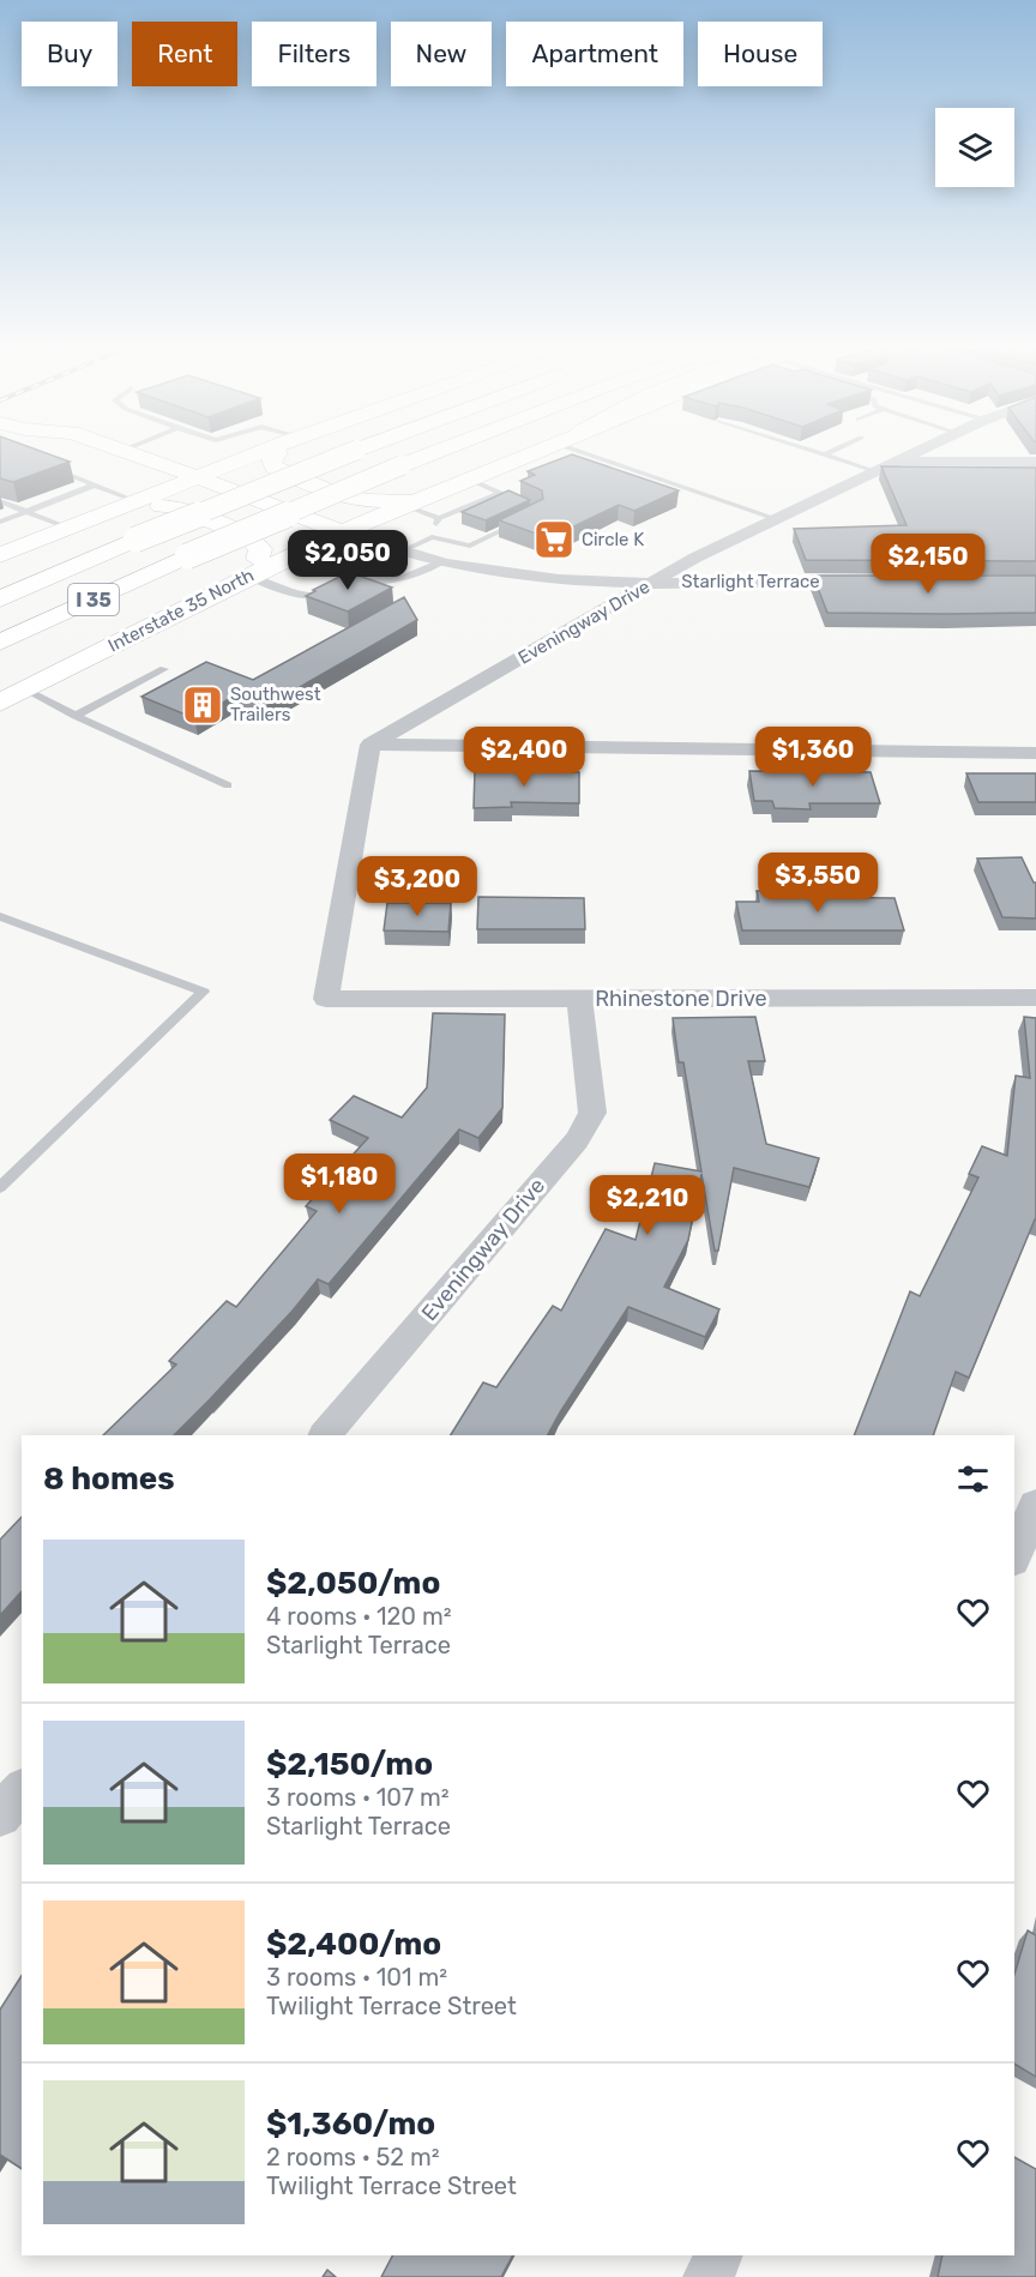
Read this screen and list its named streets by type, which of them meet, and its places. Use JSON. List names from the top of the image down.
{
  "streets": {
    "main road": ["I 35", "Interstate 35 North"],
    "street": ["Starlight Terrace", "Eveningway Drive", "Rhinestone Drive"]
  },
  "crossings": [
    ["Starlight Terrace", "Interstate 35 North"],
    ["Starlight Terrace", "Eveningway Drive"],
    ["Eveningway Drive", "Rhinestone Drive"]
  ],
  "places": {
    "supermarket": ["Circle K"],
    "building": ["Southwest Trailers"]
  },
  "page": {
    "chip": [
      "Buy",
      "Rent",
      "Filters",
      "New",
      "Apartment",
      "House"
    ],
    "price": [
      "$2,050",
      "$2,150",
      "$2,400",
      "$1,360",
      "$3,550",
      "$3,200",
      "$1,180",
      "$2,210"
    ],
    "heading": "8 homes",
    "list": [
      {
        "name": "$2,050/mo",
        "note": "4 rooms · 120 m² · Starlight Terrace"
      },
      {
        "name": "$2,150/mo",
        "note": "3 rooms · 107 m² · Starlight Terrace"
      },
      {
        "name": "$2,400/mo",
        "note": "3 rooms · 101 m² · Twilight Terrace Street"
      },
      {
        "name": "$1,360/mo",
        "note": "2 rooms · 52 m² · Twilight Terrace Street"
      }
    ]
  }
}
